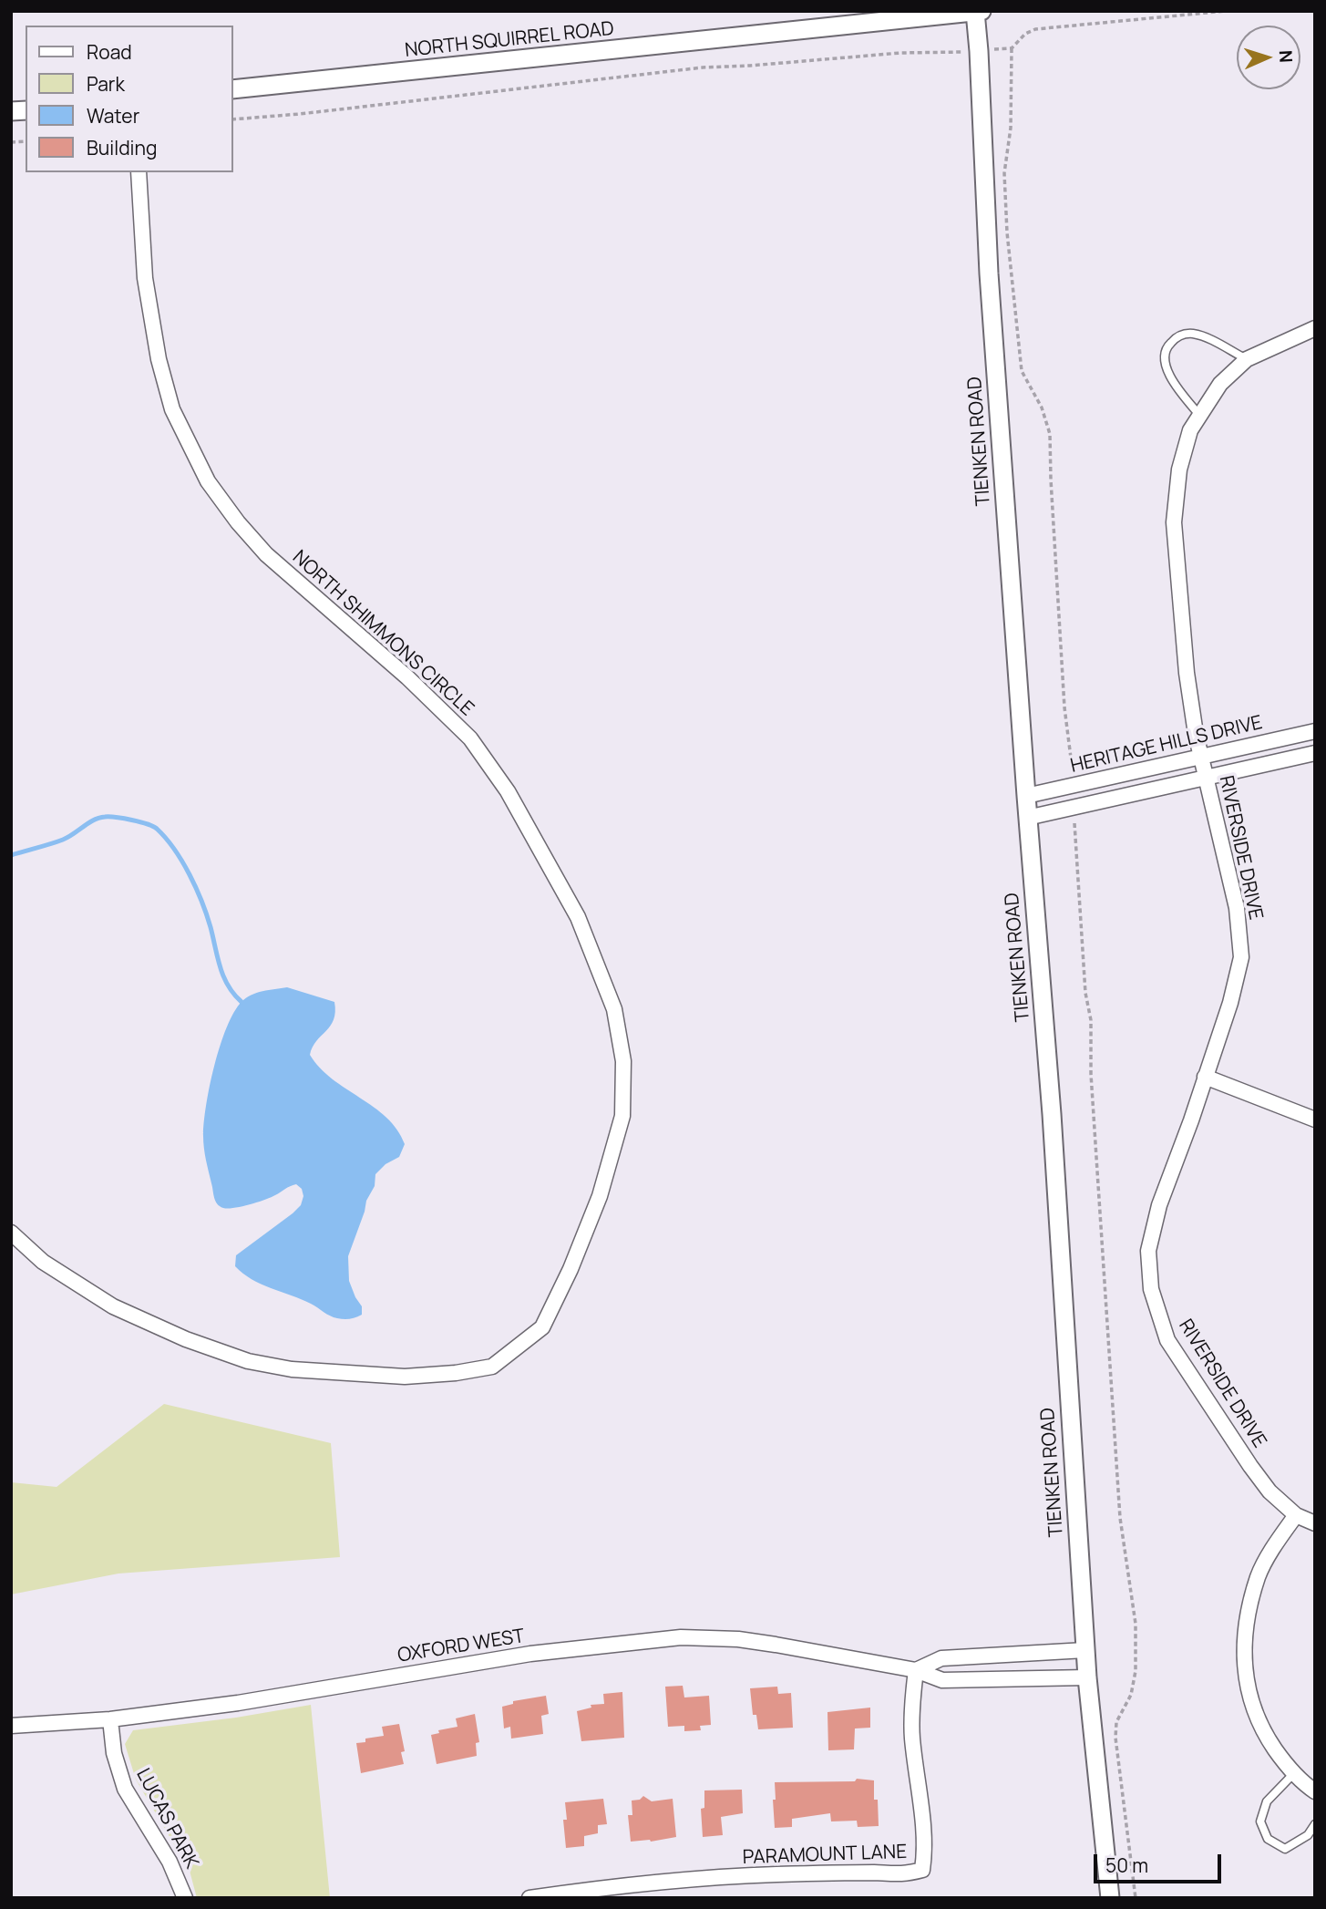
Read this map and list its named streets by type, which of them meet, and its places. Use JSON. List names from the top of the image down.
{
  "streets": {
    "street": [
      "NORTH SQUIRREL ROAD",
      "TIENKEN ROAD",
      "NORTH SHIMMONS CIRCLE",
      "HERITAGE HILLS DRIVE",
      "RIVERSIDE DRIVE",
      "OXFORD WEST",
      "LUCAS PARK",
      "PARAMOUNT LANE"
    ]
  },
  "crossings": [
    ["NORTH SQUIRREL ROAD", "TIENKEN ROAD"],
    ["TIENKEN ROAD", "HERITAGE HILLS DRIVE"],
    ["TIENKEN ROAD", "OXFORD WEST"],
    ["HERITAGE HILLS DRIVE", "RIVERSIDE DRIVE"],
    ["OXFORD WEST", "LUCAS PARK"],
    ["OXFORD WEST", "PARAMOUNT LANE"]
  ],
  "legend": [
    "Road",
    "Park",
    "Water",
    "Building"
  ],
  "scale_bar": "50 m",
  "north": "right"
}
